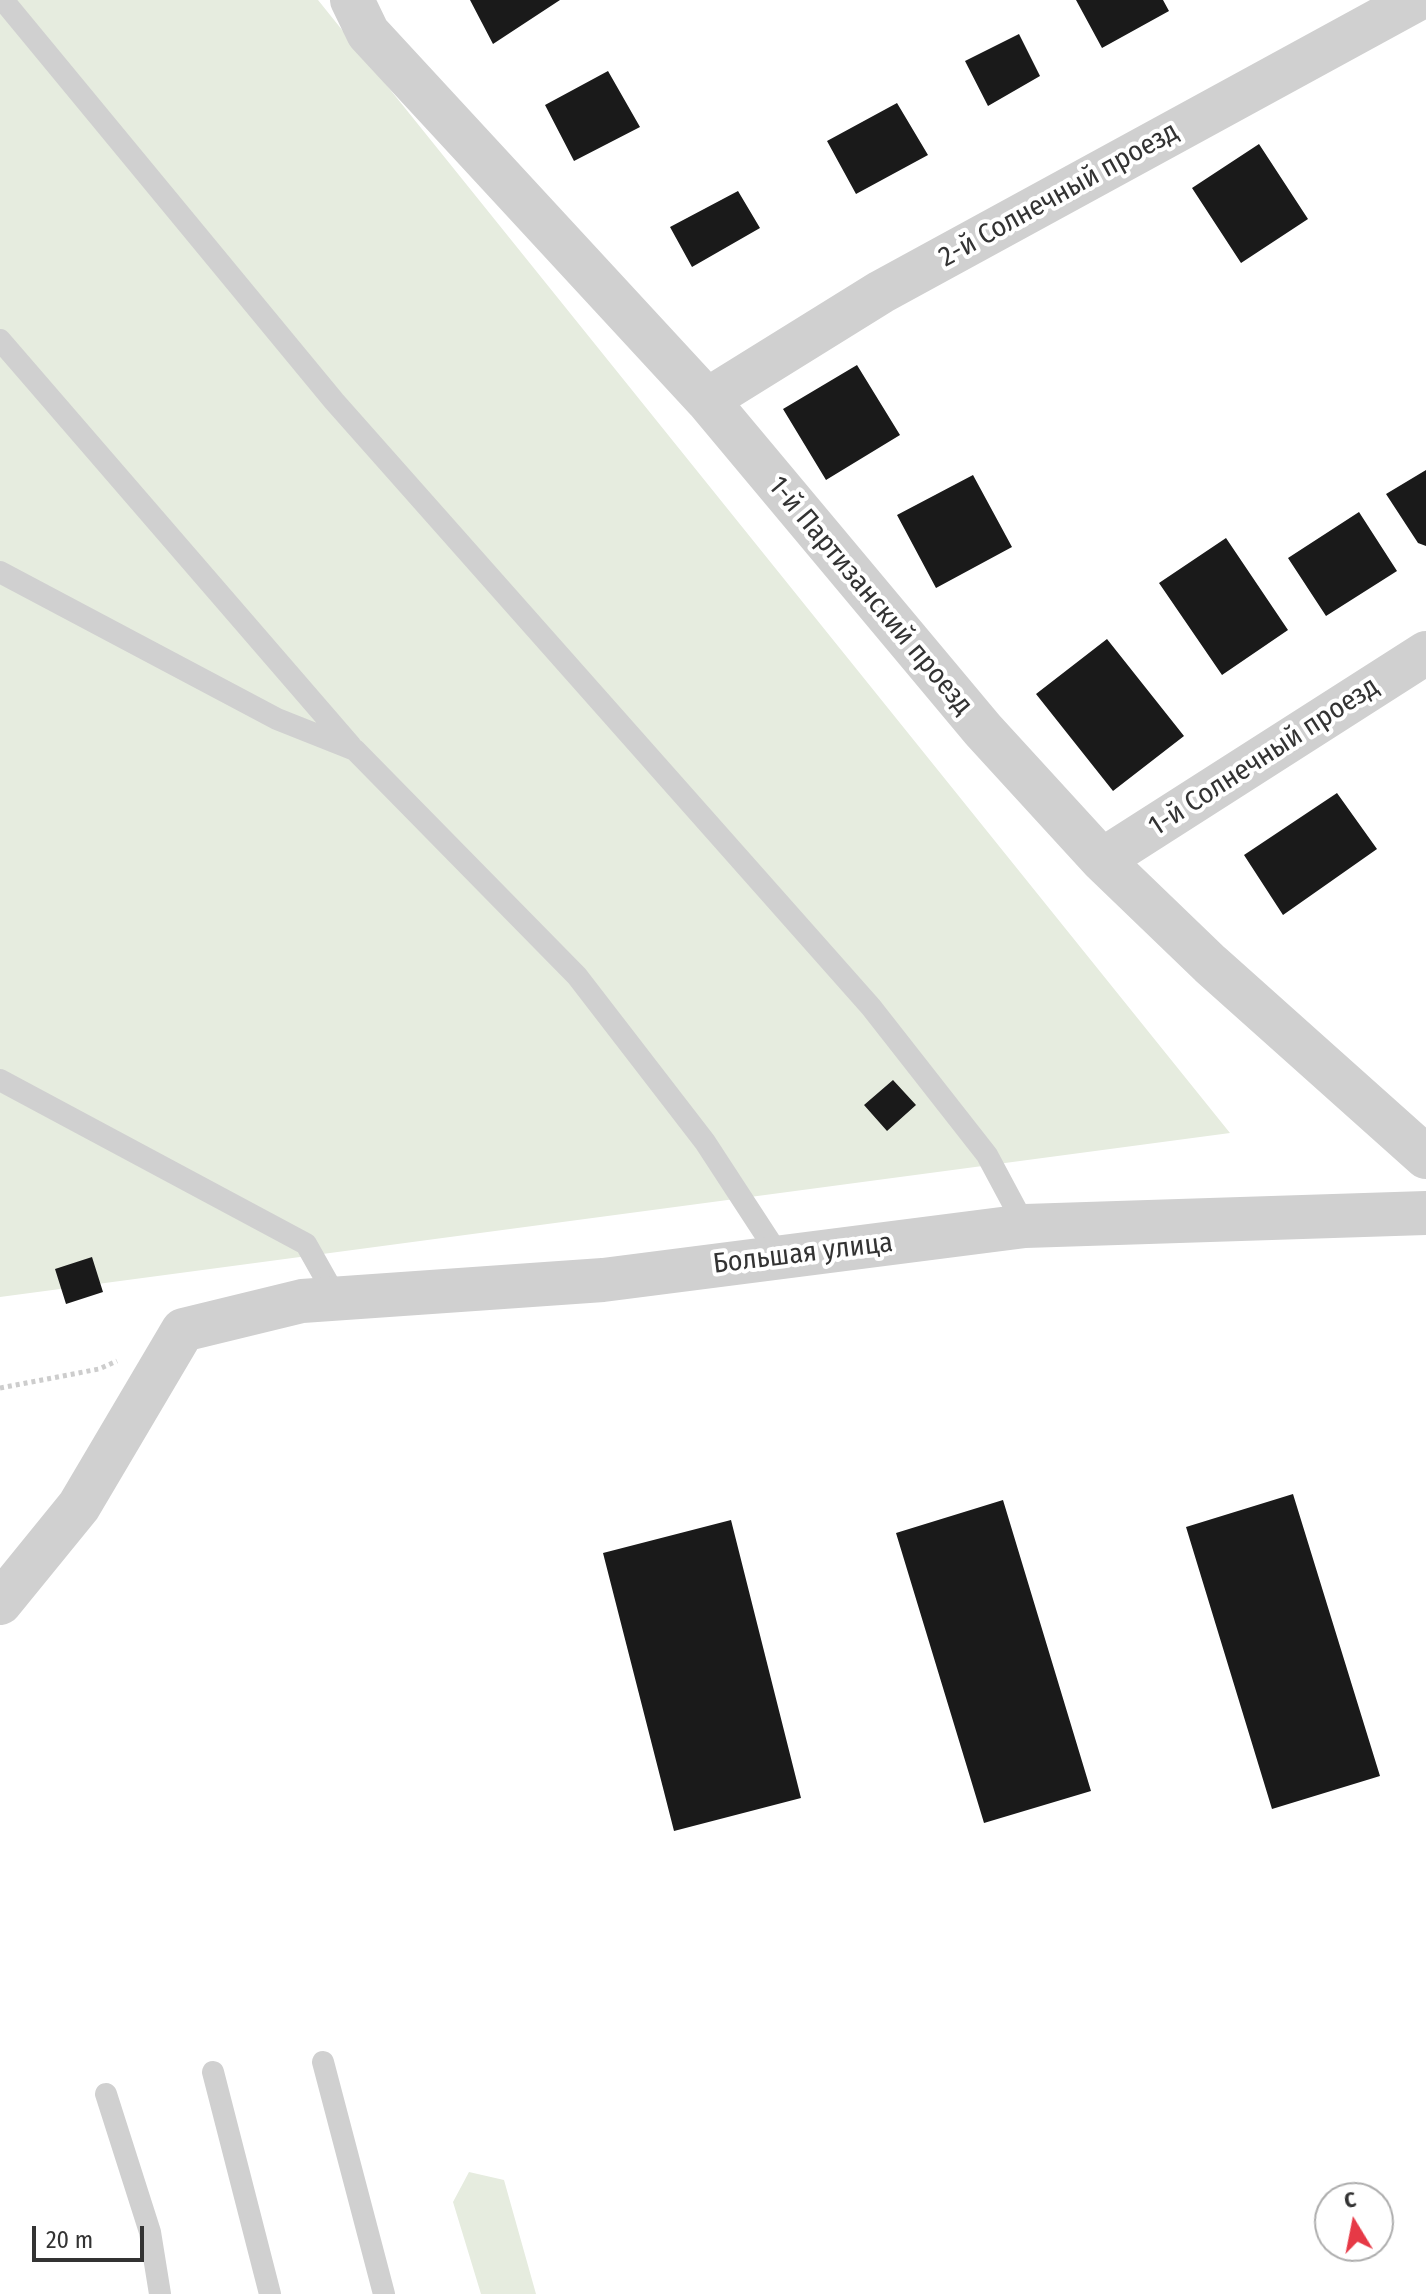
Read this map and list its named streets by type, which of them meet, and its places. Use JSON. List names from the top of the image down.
{
  "streets": {
    "street": [
      "2-й Солнечный проезд",
      "1-й Партизанский проезд",
      "1-й Солнечный проезд",
      "Большая улица"
    ]
  },
  "crossings": [
    ["2-й Солнечный проезд", "1-й Партизанский проезд"],
    ["1-й Партизанский проезд", "1-й Солнечный проезд"]
  ],
  "scale_bar": "20 m",
  "north": "top"
}
